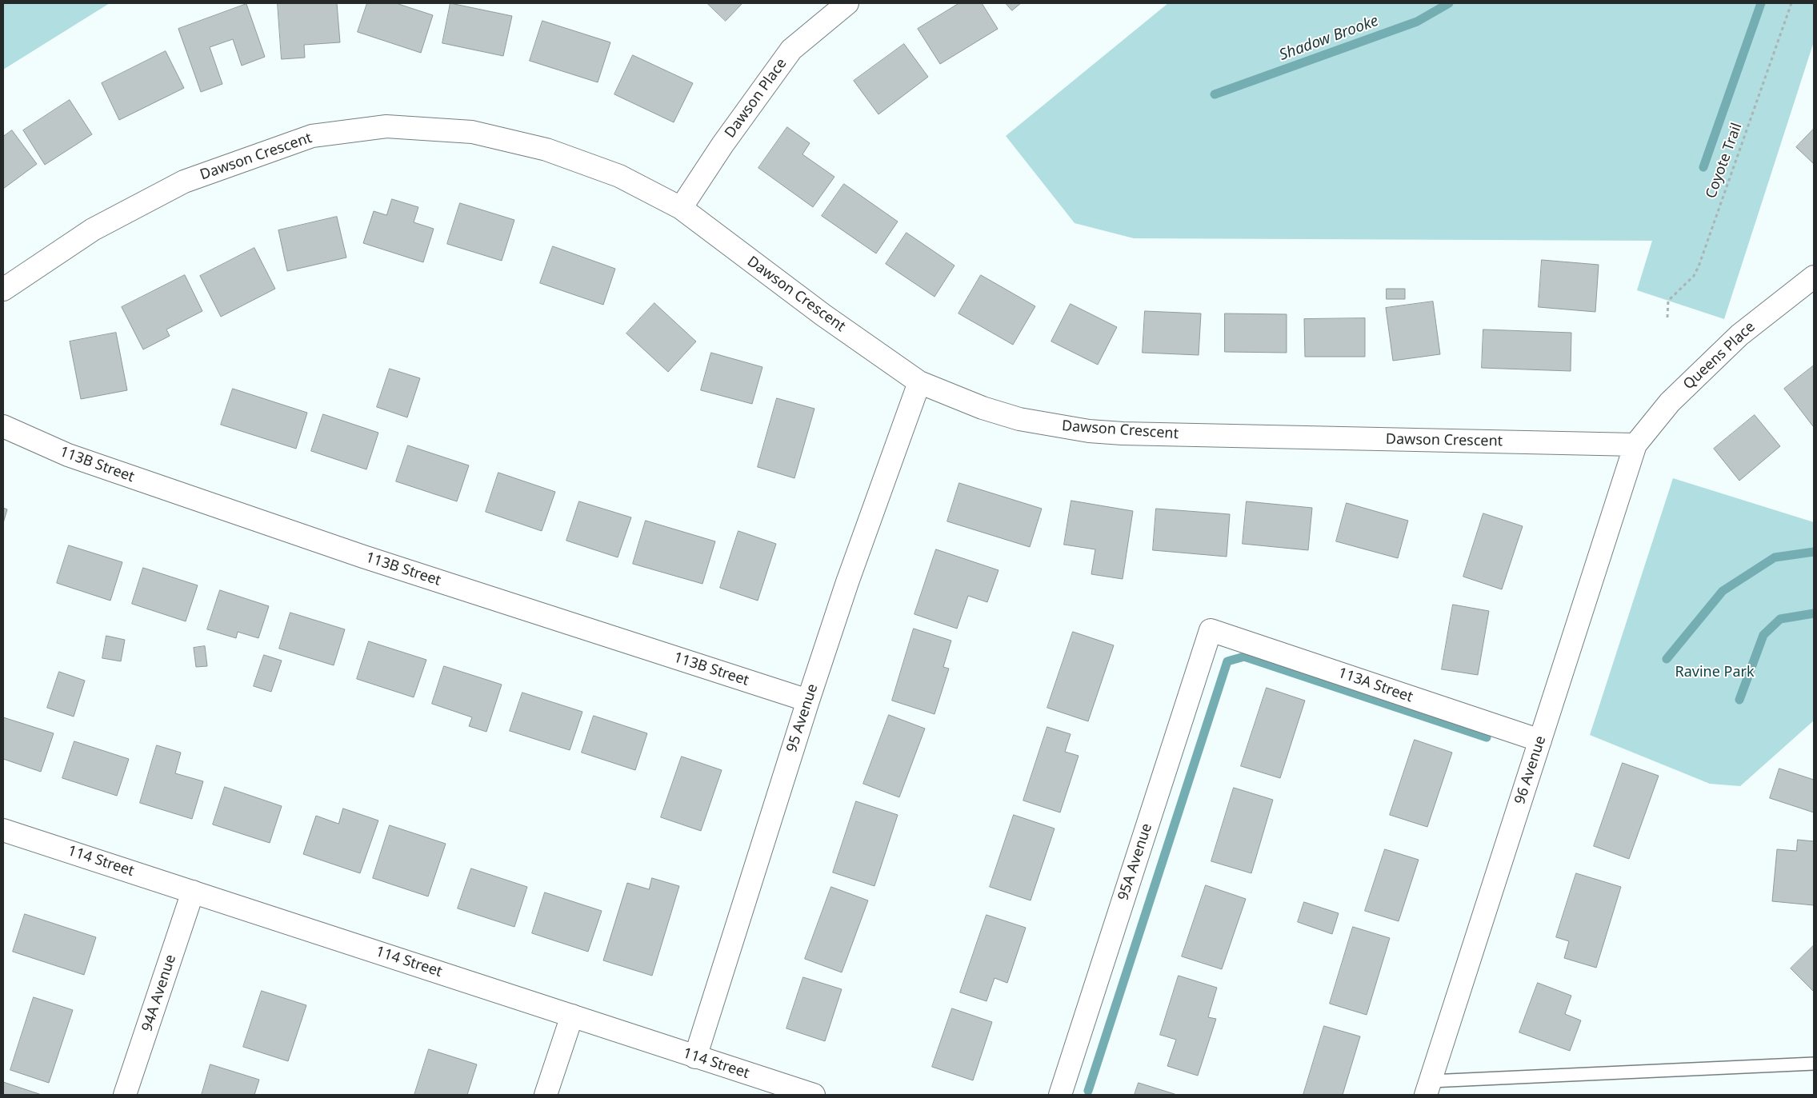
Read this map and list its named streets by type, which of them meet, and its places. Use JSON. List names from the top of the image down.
{
  "streets": {
    "street": [
      "Dawson Place",
      "Dawson Crescent",
      "Queens Place",
      "113B Street",
      "113A Street",
      "95 Avenue",
      "96 Avenue",
      "114 Street",
      "95A Avenue",
      "94A Avenue"
    ],
    "path": ["Coyote Trail"]
  },
  "crossings": [
    ["Dawson Place", "Dawson Crescent"],
    ["Dawson Crescent", "Queens Place"],
    ["Dawson Crescent", "95 Avenue"],
    ["Dawson Crescent", "96 Avenue"],
    ["Queens Place", "96 Avenue"],
    ["113B Street", "95 Avenue"],
    ["113A Street", "96 Avenue"],
    ["113A Street", "95A Avenue"],
    ["95 Avenue", "114 Street"],
    ["114 Street", "94A Avenue"]
  ],
  "water": ["Shadow Brooke"],
  "parks": ["Ravine Park"]
}
